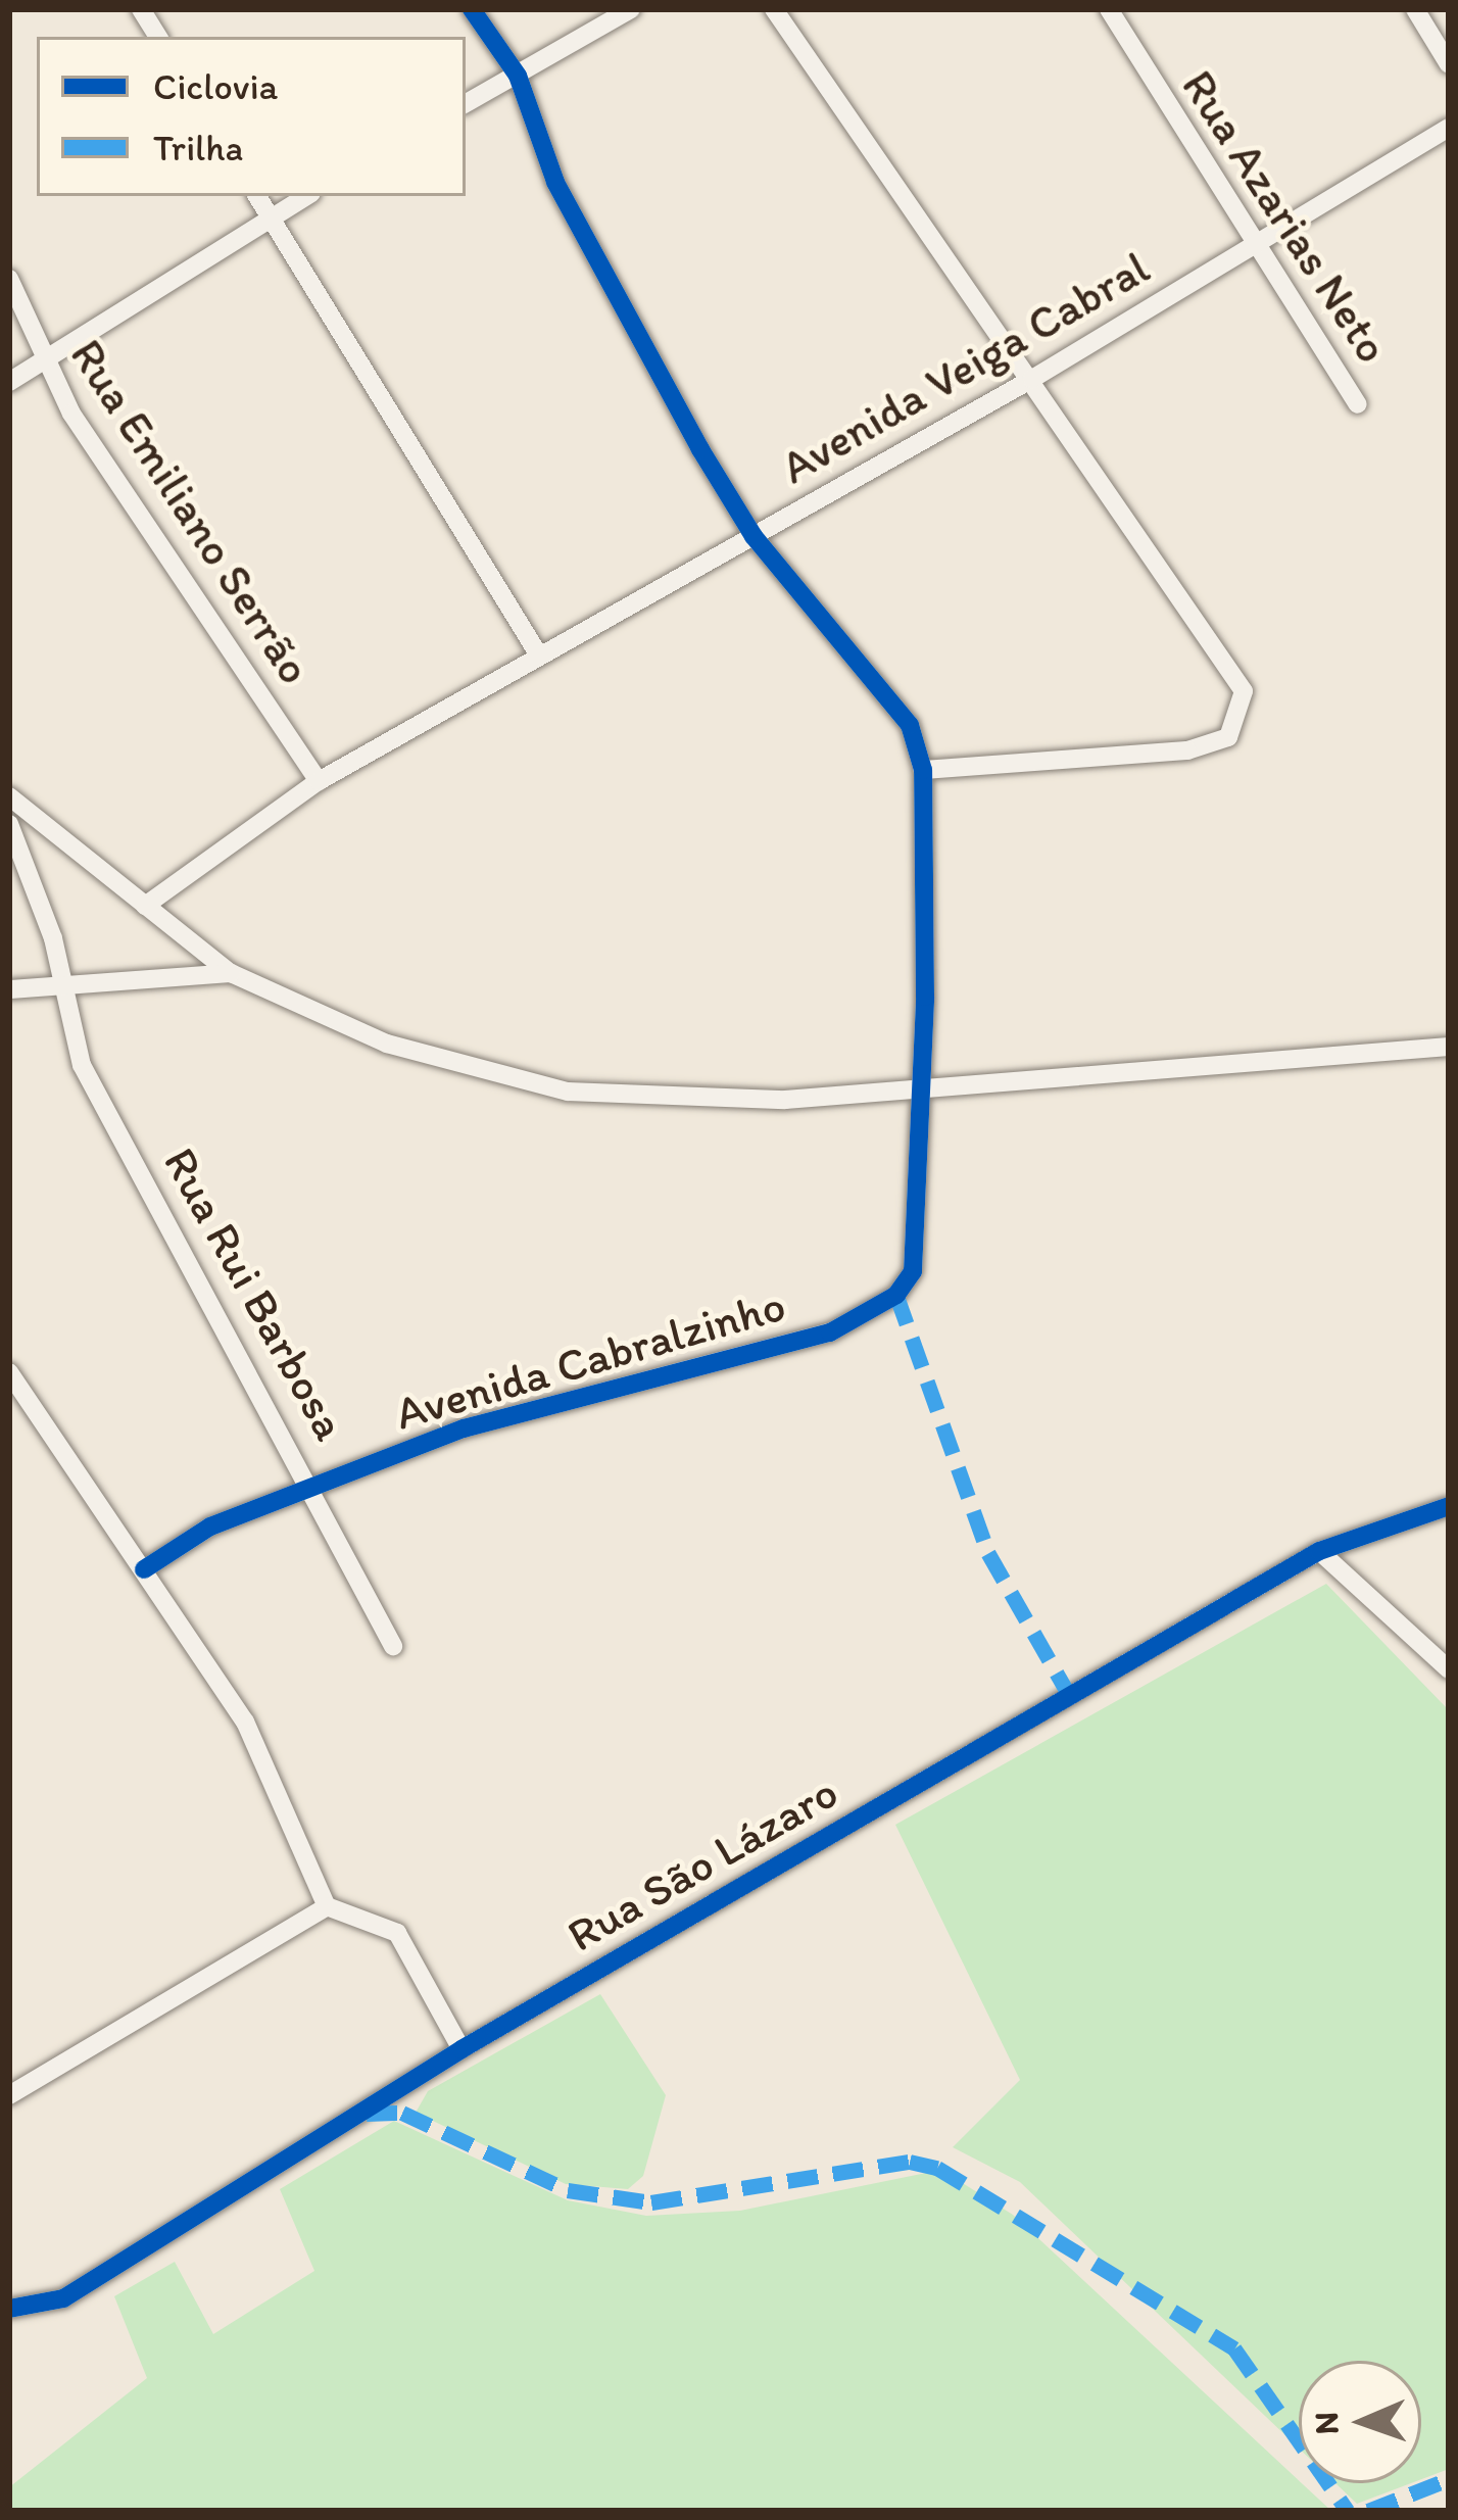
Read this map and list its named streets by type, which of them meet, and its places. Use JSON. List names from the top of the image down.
{
  "streets": {
    "street": [
      "Rua Azarias Neto",
      "Avenida Veiga Cabral",
      "Rua Emiliano Serrão",
      "Rua Rui Barbosa",
      "Avenida Cabralzinho",
      "Rua São Lázaro"
    ]
  },
  "crossings": [
    ["Rua Azarias Neto", "Avenida Veiga Cabral"],
    ["Avenida Veiga Cabral", "Rua Emiliano Serrão"],
    ["Rua Rui Barbosa", "Avenida Cabralzinho"]
  ],
  "legend": ["Ciclovia", "Trilha"],
  "north": "left"
}
